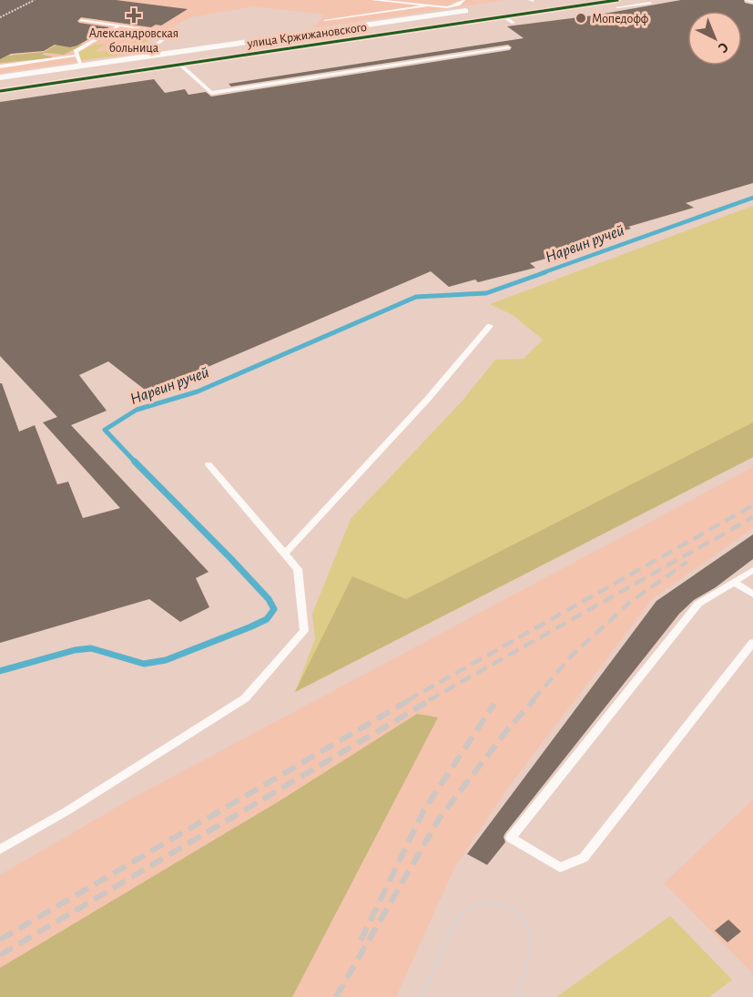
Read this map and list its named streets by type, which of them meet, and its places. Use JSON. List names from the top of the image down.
{
  "streets": {
    "street": ["улица Кржижановского"]
  },
  "water": ["Нарвин ручей"],
  "places": {
    "health": ["Александровская больница"],
    "other": ["Мопедофф"]
  },
  "north": "bottom right"
}
